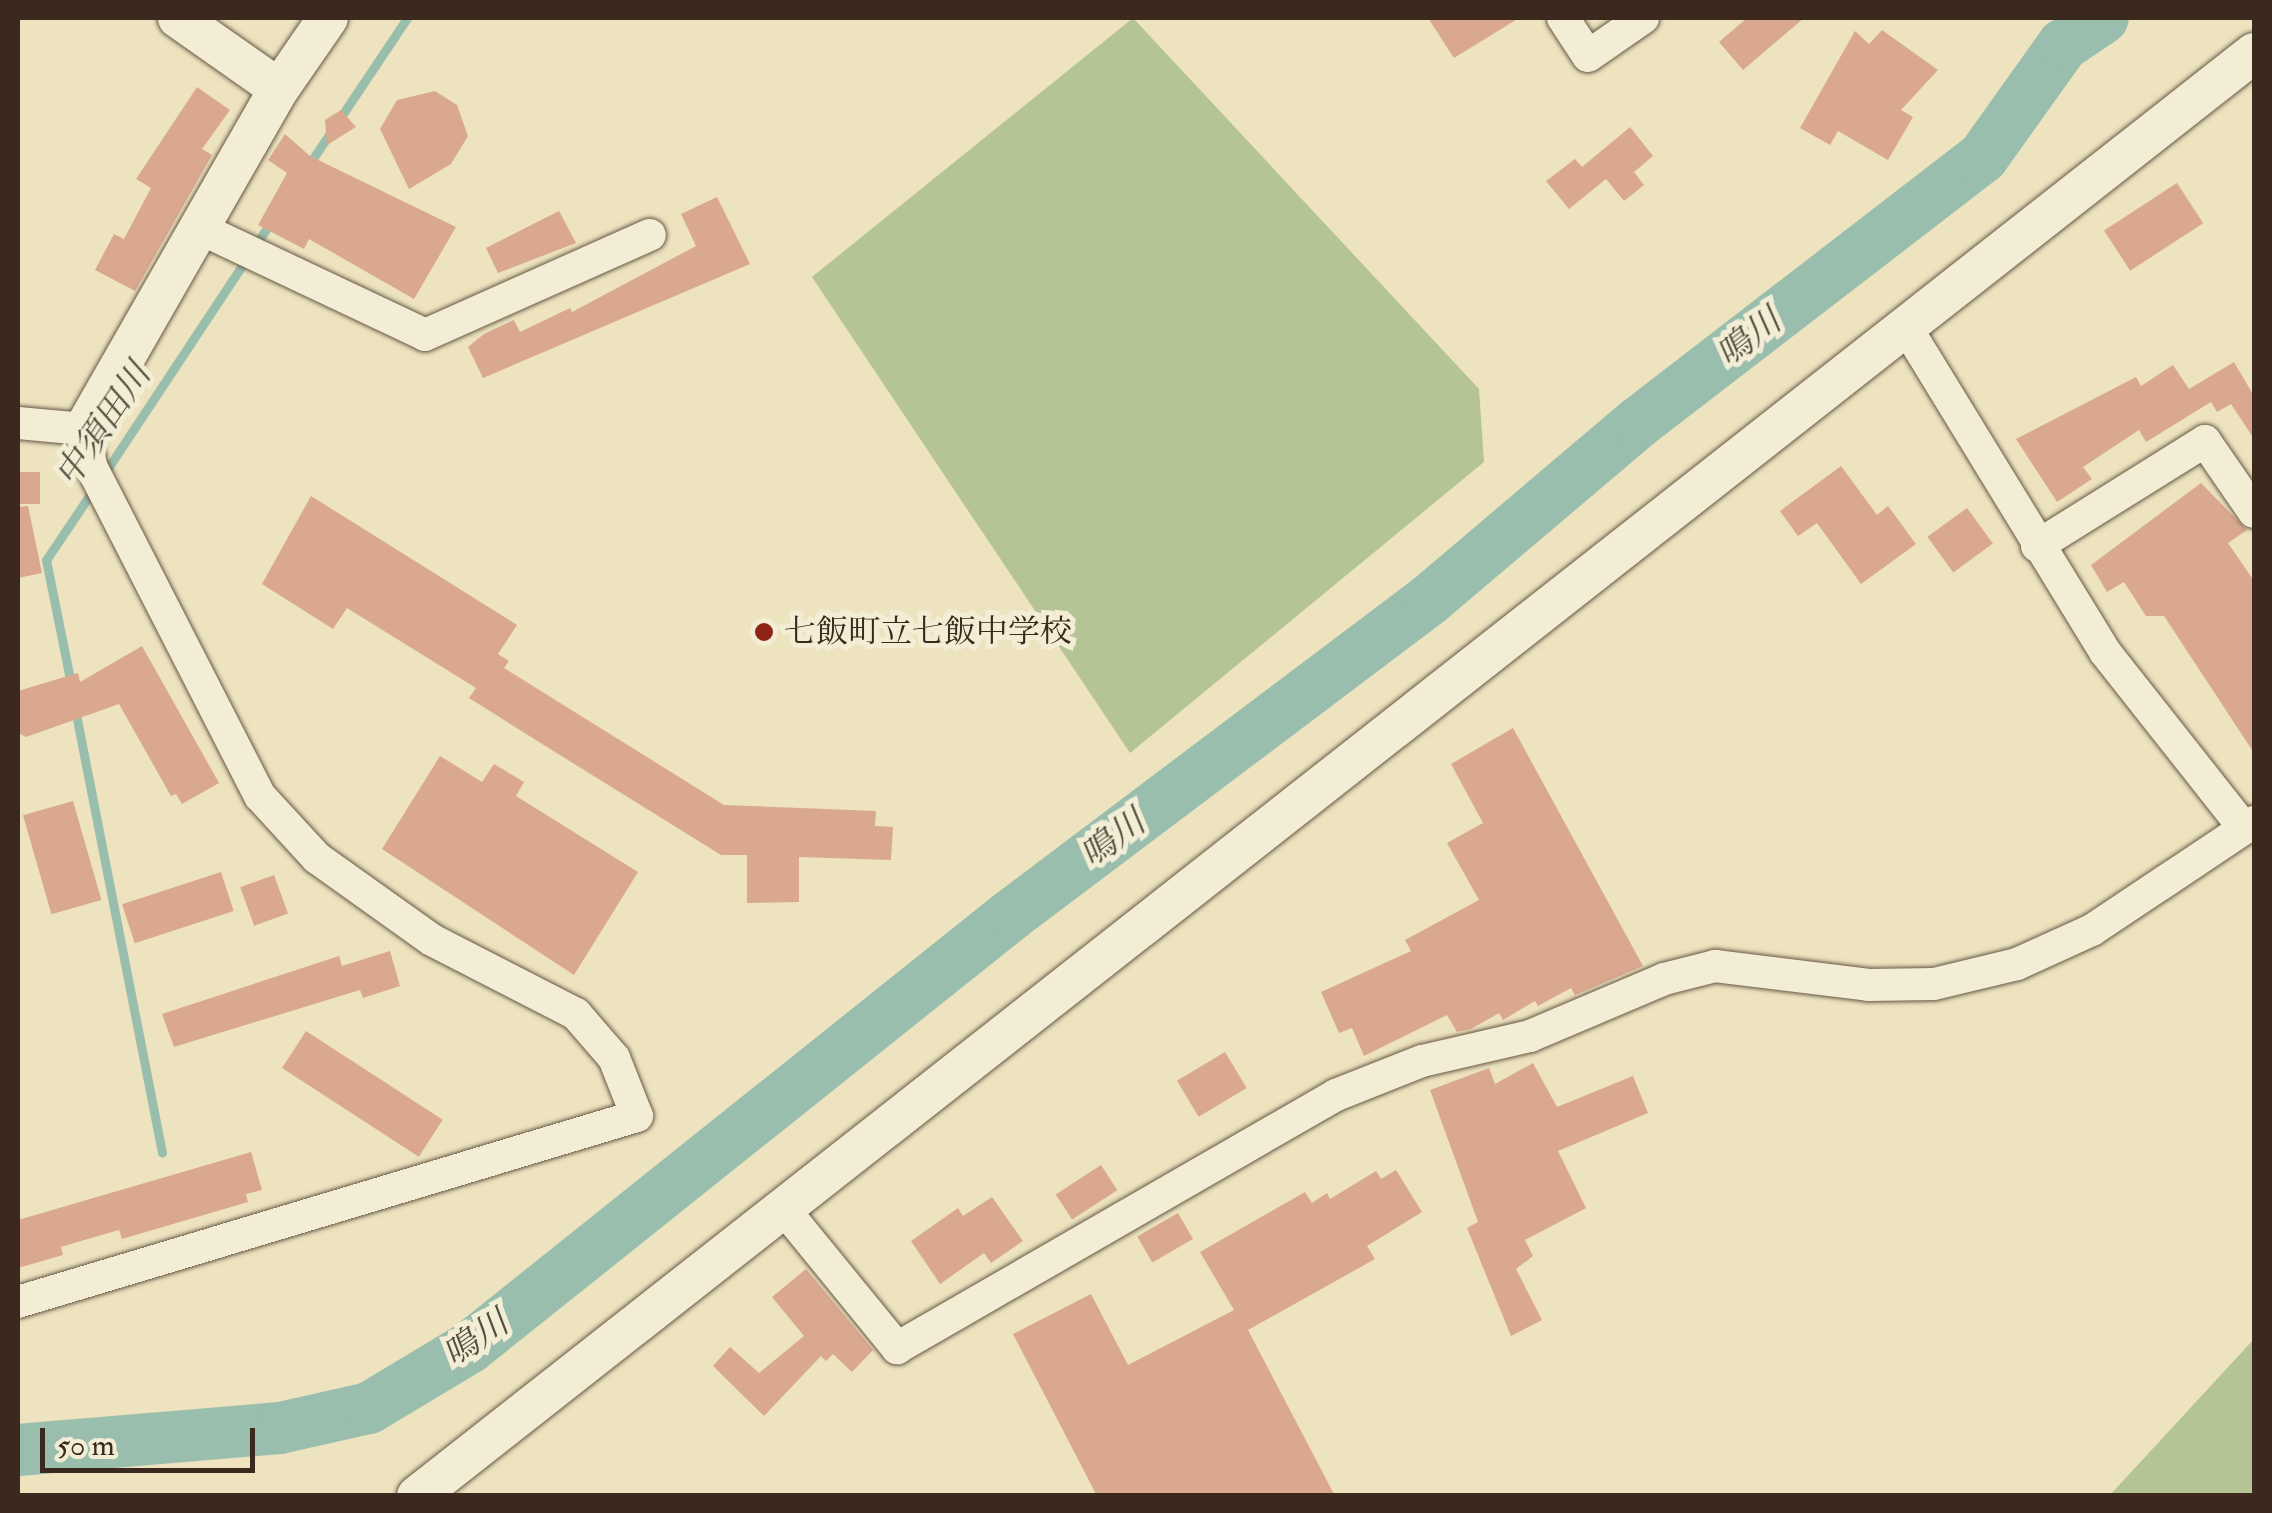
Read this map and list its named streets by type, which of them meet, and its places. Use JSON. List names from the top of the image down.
{
  "water": ["鳴川", "中須田川"],
  "places": ["七飯町立七飯中学校"],
  "scale_bar": "50 m"
}
